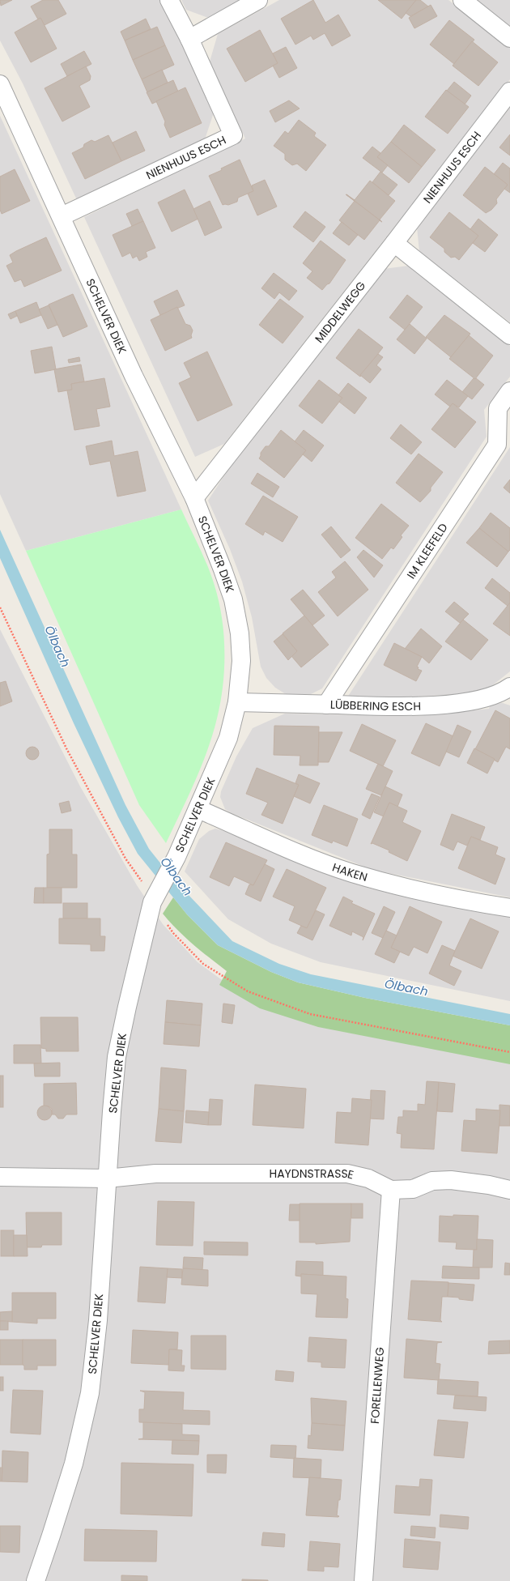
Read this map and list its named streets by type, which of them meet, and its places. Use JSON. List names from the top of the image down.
{
  "streets": {
    "street": [
      "NIENHUUS ESCH",
      "MIDDELWEGG",
      "SCHELVER DIEK",
      "IM KLEEFELD",
      "LÜBBERING ESCH",
      "HAKEN",
      "HAYDNSTRASSE",
      "FORELLENWEG"
    ]
  },
  "crossings": [
    ["NIENHUUS ESCH", "MIDDELWEGG"],
    ["NIENHUUS ESCH", "SCHELVER DIEK"],
    ["MIDDELWEGG", "SCHELVER DIEK"],
    ["SCHELVER DIEK", "LÜBBERING ESCH"],
    ["SCHELVER DIEK", "HAKEN"],
    ["SCHELVER DIEK", "HAYDNSTRASSE"],
    ["IM KLEEFELD", "LÜBBERING ESCH"],
    ["HAYDNSTRASSE", "FORELLENWEG"]
  ],
  "water": ["Ölbach"]
}
